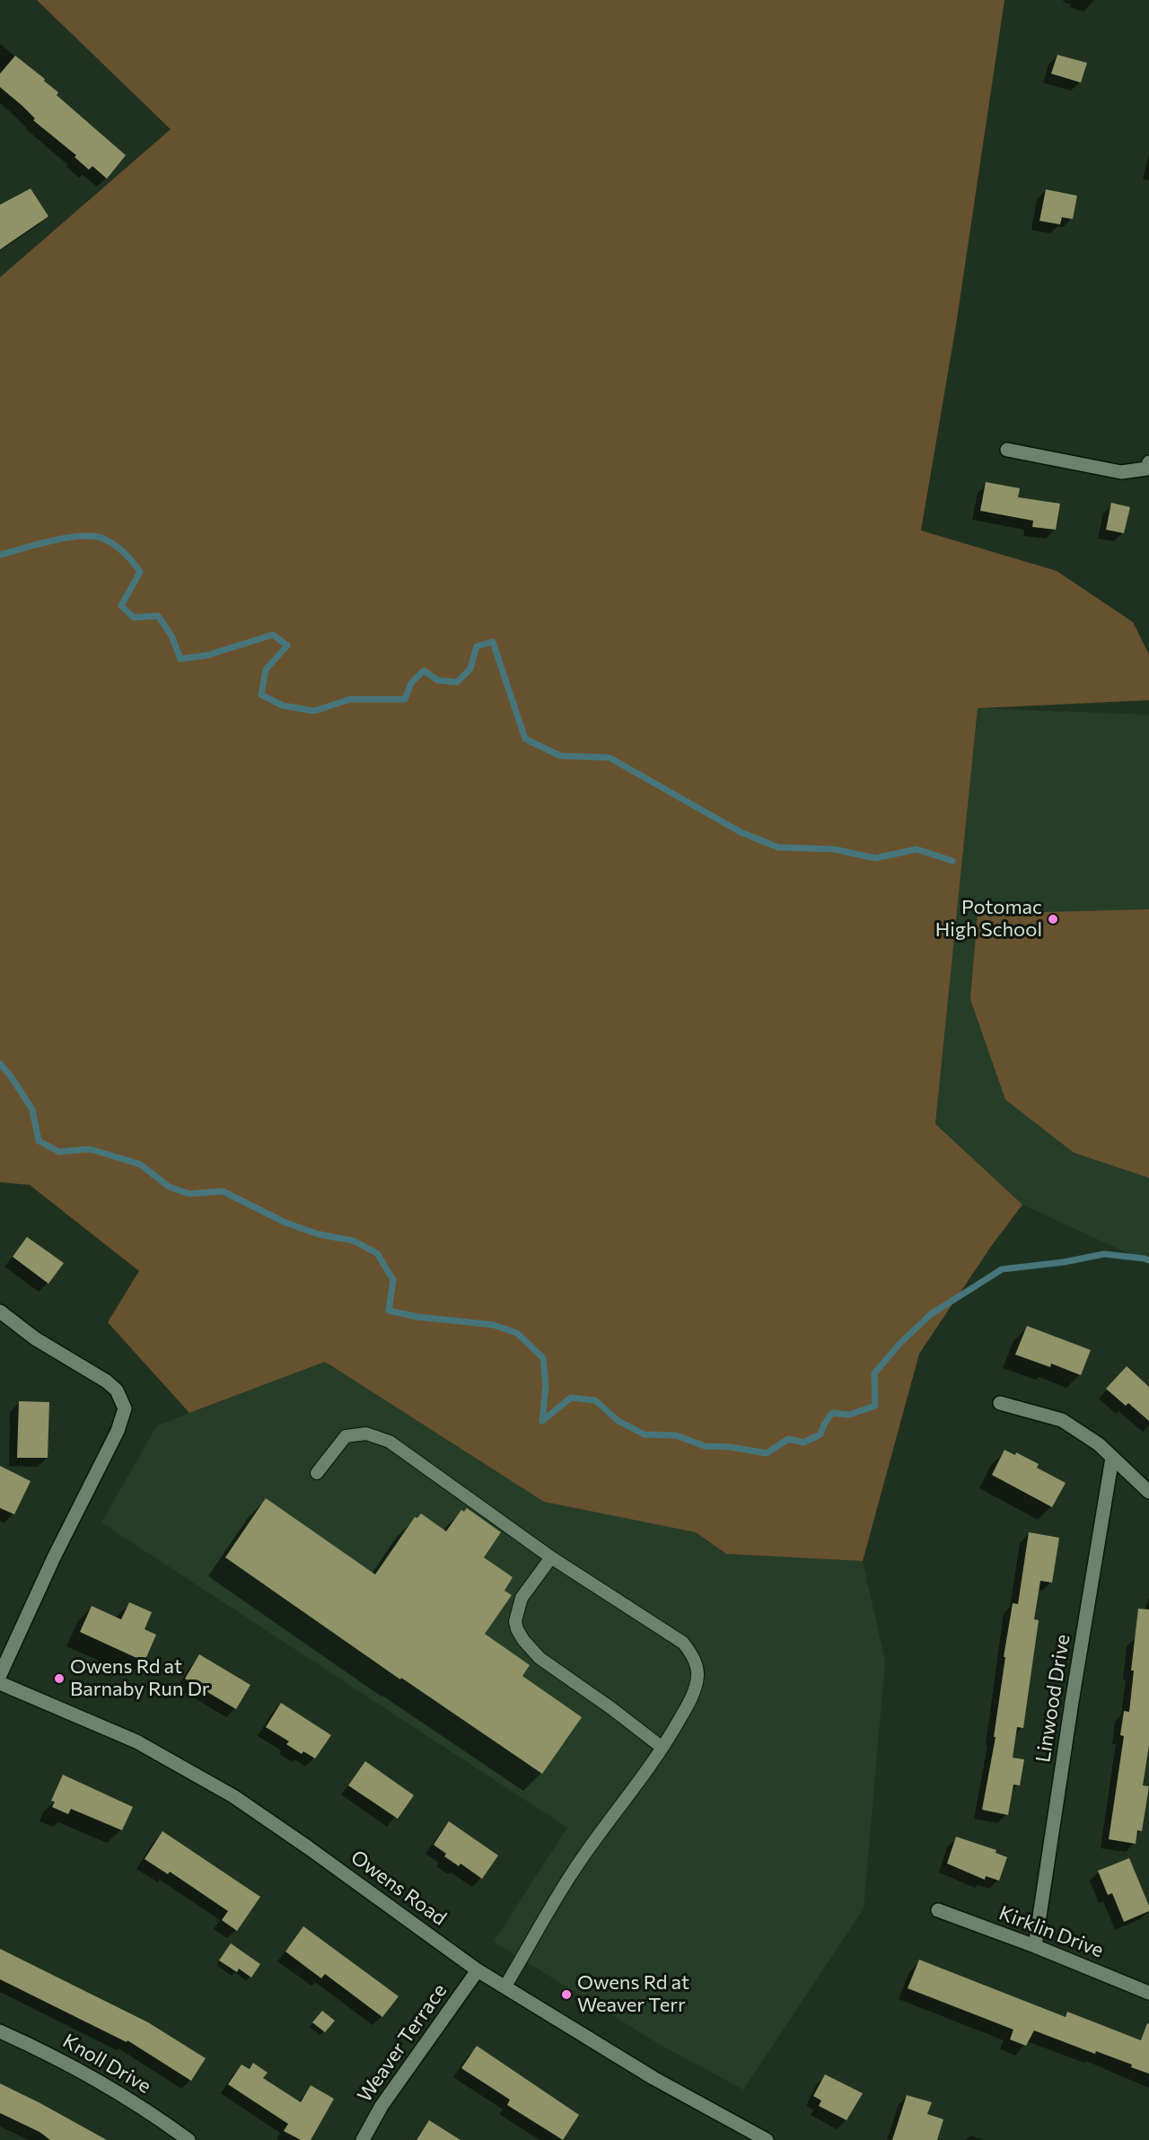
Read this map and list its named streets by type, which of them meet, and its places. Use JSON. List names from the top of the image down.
{
  "streets": {
    "street": [
      "Linwood Drive",
      "Owens Road",
      "Kirklin Drive",
      "Weaver Terrace",
      "Knoll Drive"
    ]
  },
  "crossings": [
    ["Linwood Drive", "Kirklin Drive"],
    ["Owens Road", "Weaver Terrace"]
  ],
  "places": ["Potomac High School", "Owens Rd at Barnaby Run Dr", "Owens Rd at Weaver Terr"]
}
